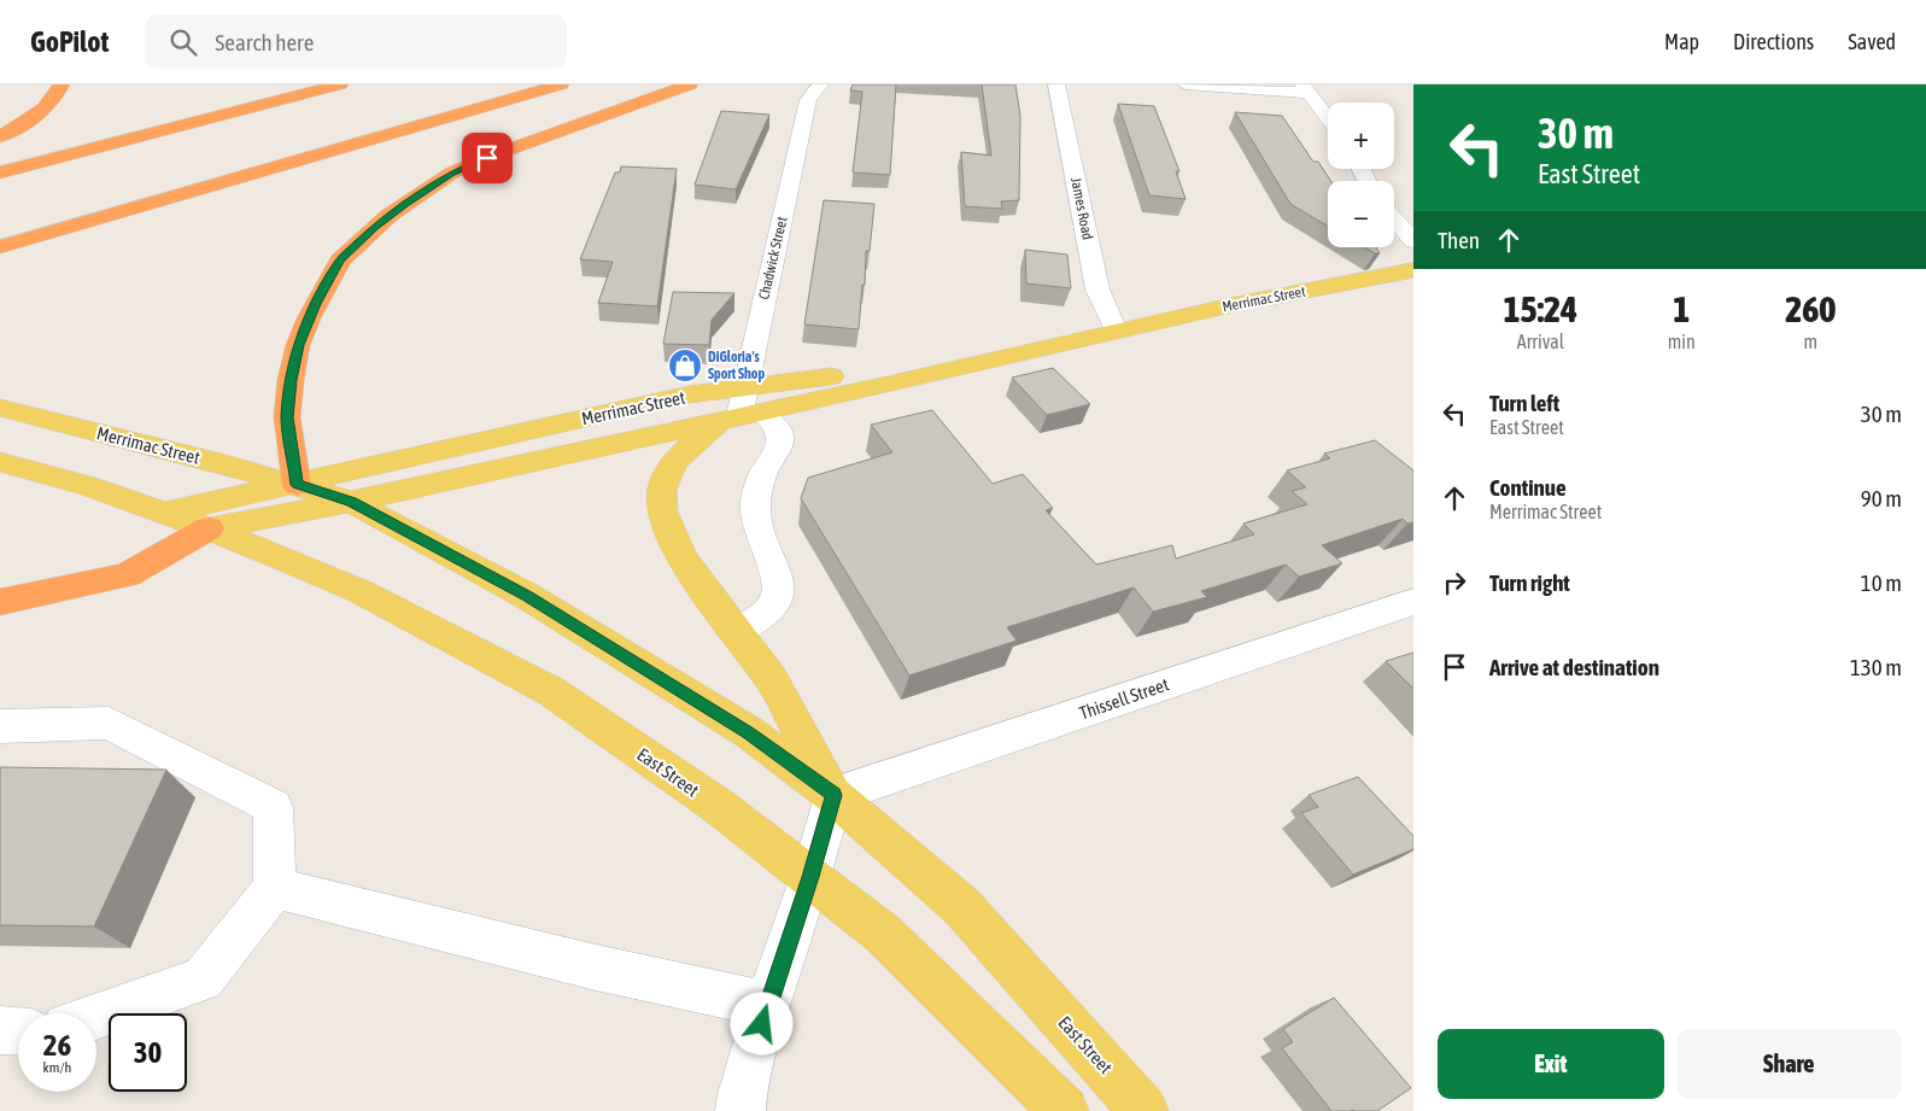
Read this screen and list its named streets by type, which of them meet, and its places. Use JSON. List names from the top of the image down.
{
  "streets": {
    "main road": ["Merrimac Street", "East Street"],
    "street": ["James Road", "Chadwick Street", "Thissell Street"]
  },
  "crossings": [
    ["James Road", "Merrimac Street"],
    ["Chadwick Street", "Merrimac Street"],
    ["Merrimac Street", "East Street"],
    ["Thissell Street", "East Street"]
  ],
  "places": {
    "shop": ["DiGloria's Sport Shop"]
  },
  "page": {
    "header": "GoPilot",
    "search": "Search here",
    "nav": ["Map", "Directions", "Saved"],
    "turn": ["30 m", "East Street"],
    "map_buttons": ["+", "−"],
    "then": "Then",
    "eta": [
      "15:24",
      "Arrival",
      "1",
      "min",
      "260",
      "m"
    ],
    "list": [
      {
        "name": "Turn left",
        "note": "East Street",
        "value": "30 m"
      },
      {
        "name": "Continue",
        "note": "Merrimac Street",
        "value": "90 m"
      },
      {
        "name": "Turn right",
        "value": "10 m"
      },
      {
        "name": "Arrive at destination",
        "value": "130 m"
      }
    ],
    "speed": "26 km/h",
    "limit": "30",
    "buttons": ["Exit", "Share"]
  }
}
